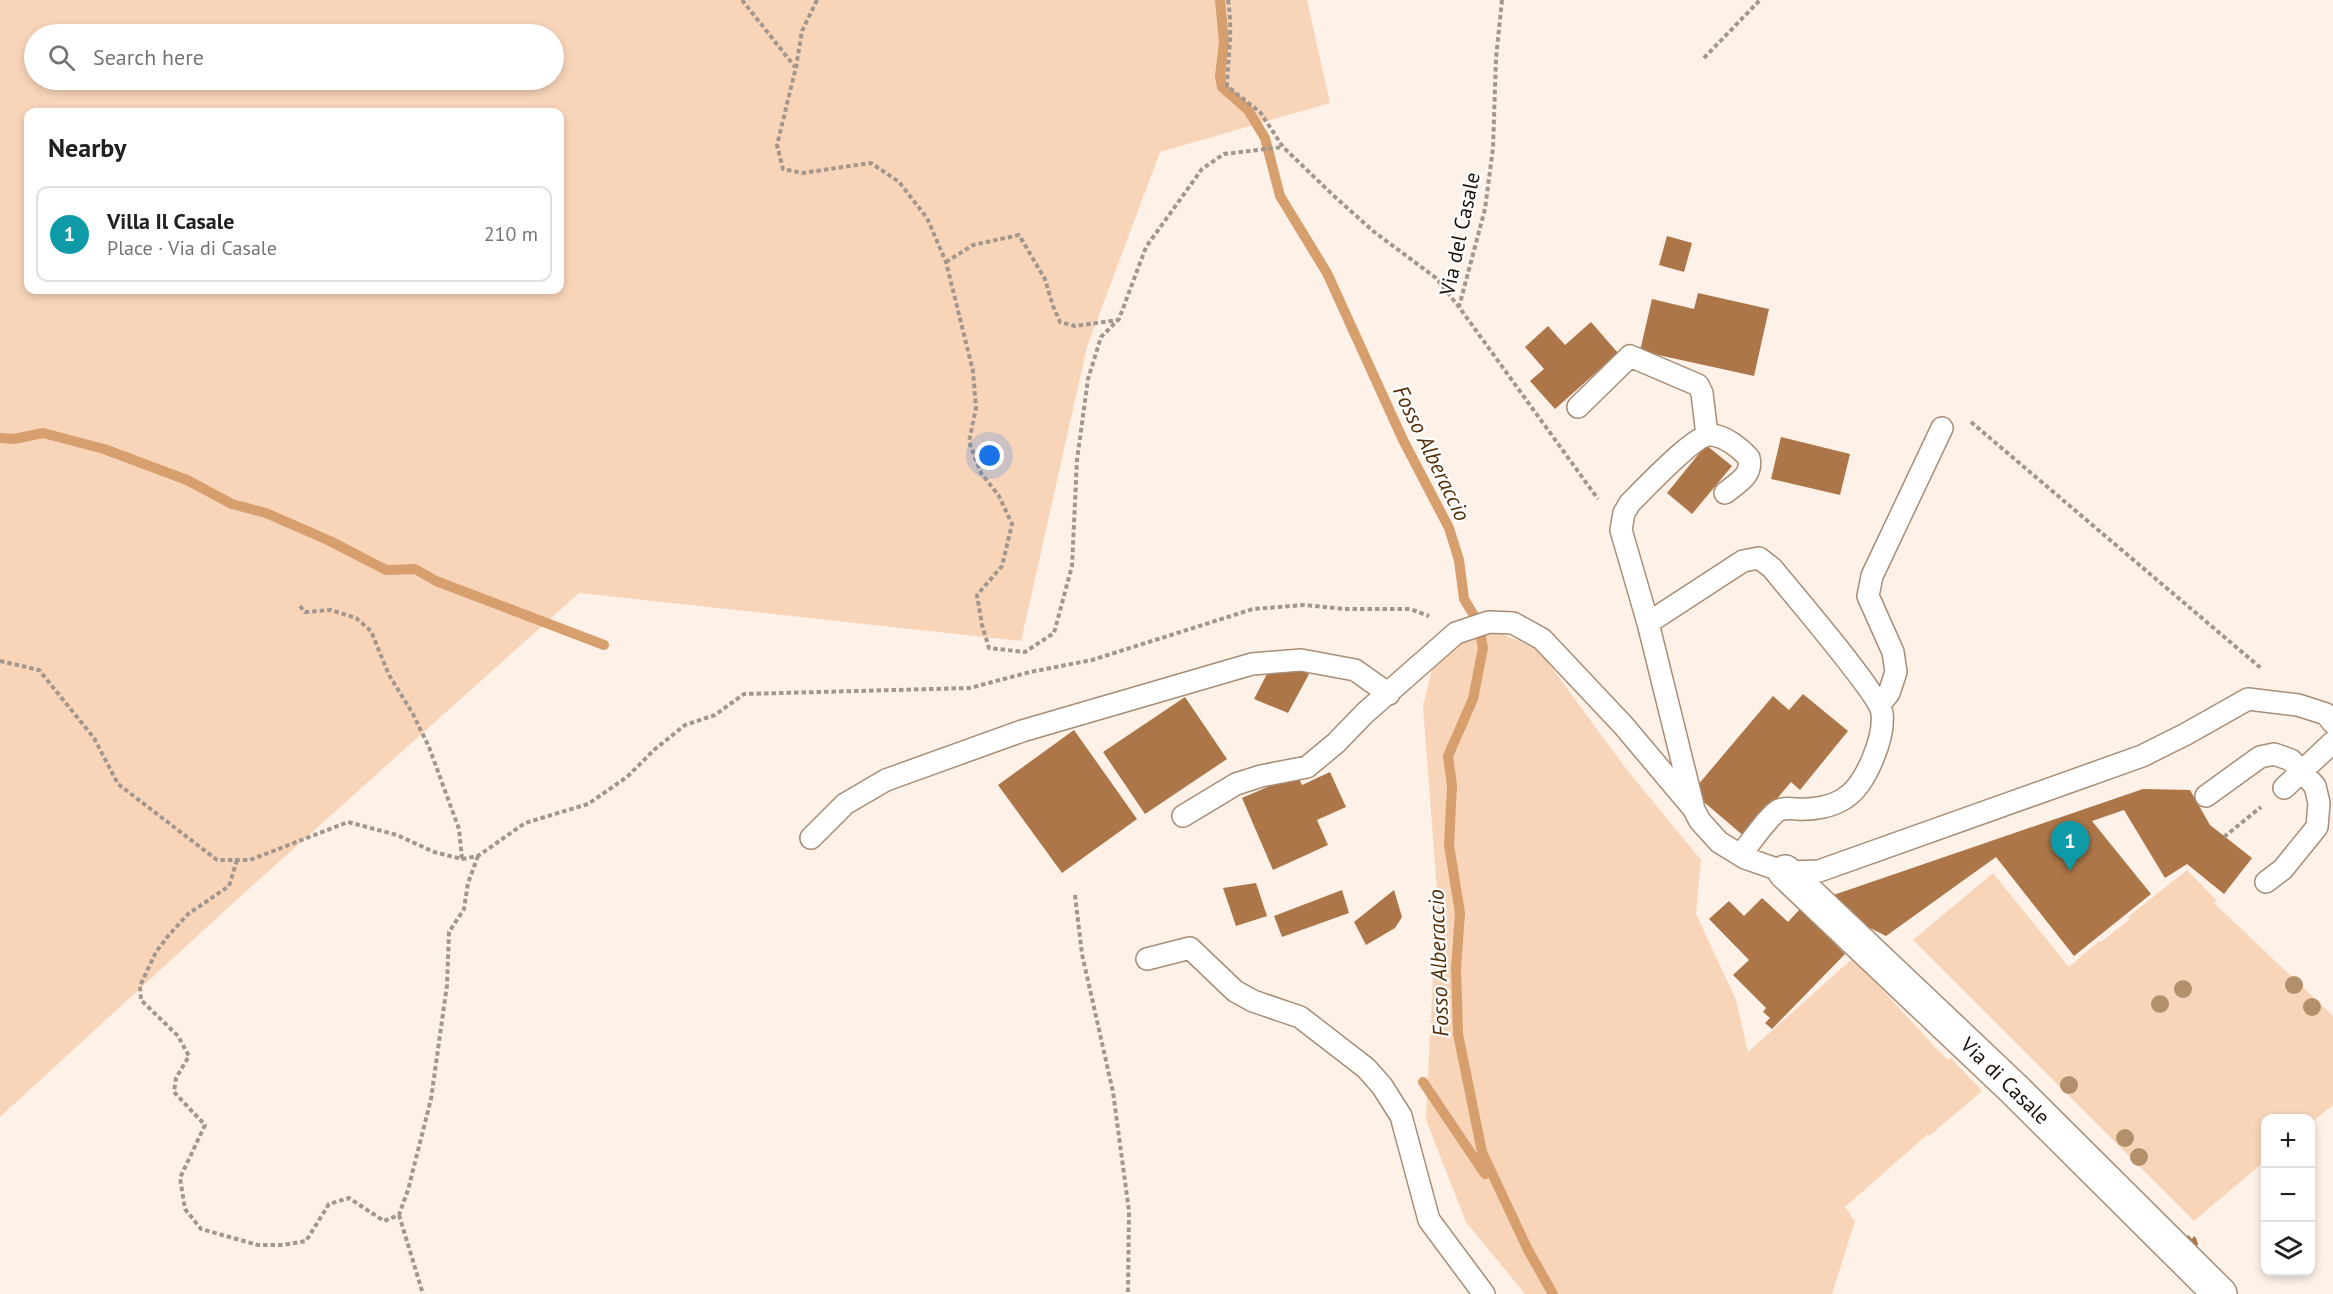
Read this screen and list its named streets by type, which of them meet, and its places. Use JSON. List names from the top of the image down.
{
  "streets": {
    "street": ["Via di Casale"],
    "path": ["Via del Casale"]
  },
  "water": ["Fosso Alberaccio"],
  "page": {
    "search": "Search here",
    "heading": "Nearby",
    "list": [
      {
        "mark": "1",
        "name": "Villa Il Casale",
        "note": "Place · Via di Casale",
        "value": "210 m"
      }
    ],
    "pins": "1",
    "map_buttons": ["+", "−"]
  }
}
